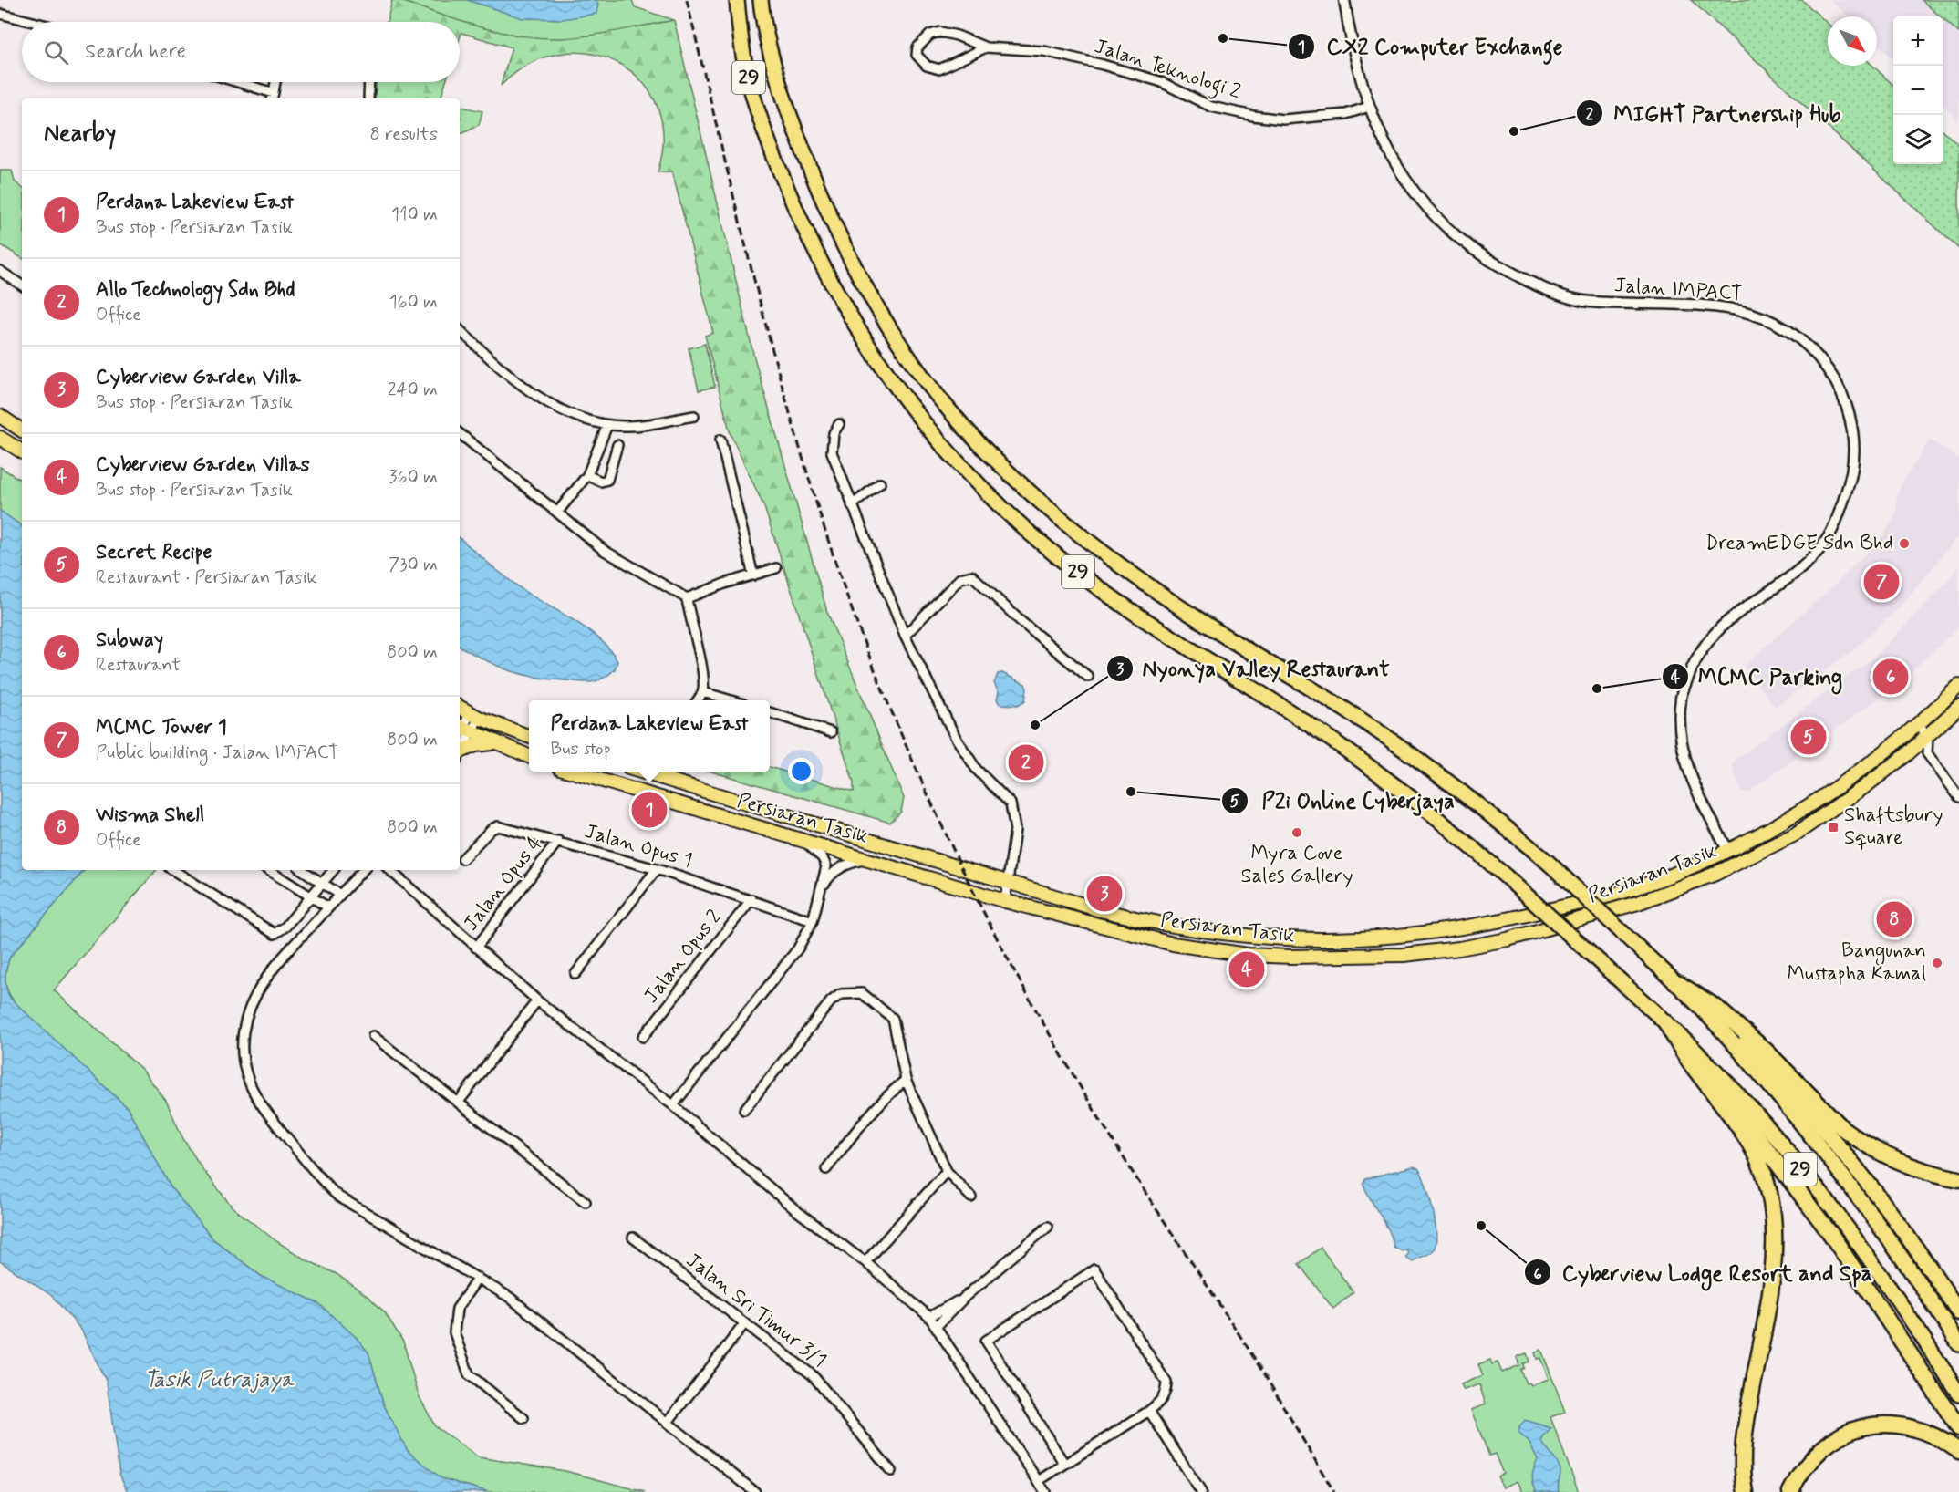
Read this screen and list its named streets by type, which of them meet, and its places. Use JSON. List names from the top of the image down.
{
  "streets": {
    "highway": ["29"],
    "main road": ["Persiaran Tasik"],
    "street": [
      "Jalan Teknologi 2",
      "Jalan IMPACT",
      "Jalan Opus 1",
      "Jalan Opus 4",
      "Jalan Opus 2",
      "Jalan Sri Timur 3/1"
    ]
  },
  "crossings": [
    ["Jalan Teknologi 2", "Jalan IMPACT"],
    ["Jalan IMPACT", "Persiaran Tasik"],
    ["Jalan Opus 1", "Jalan Opus 4"],
    ["Jalan Opus 1", "Jalan Opus 2"]
  ],
  "water": ["Tasik Putrajaya"],
  "places": {
    "other": [
      "CX2 Computer Exchange",
      "MIGHT Partnership Hub",
      "DreamEDGE Sdn Bhd",
      "MCMC Parking",
      "Nyonya Valley Restaurant",
      "P2i Online Cyberjaya",
      "Myra Cove Sales Gallery",
      "Bangunan Mustapha Kamal",
      "Cyberview Lodge Resort and Spa"
    ],
    "transit": ["Shaftsbury Square"]
  },
  "north": "bottom right",
  "page": {
    "map_buttons": ["+", "−"],
    "search": "Search here",
    "heading": ["Nearby", "8 results"],
    "list": [
      {
        "mark": "1",
        "name": "Perdana Lakeview East",
        "note": "Bus stop · Persiaran Tasik",
        "value": "110 m"
      },
      {
        "mark": "2",
        "name": "Allo Technology Sdn Bhd",
        "note": "Office",
        "value": "160 m"
      },
      {
        "mark": "3",
        "name": "Cyberview Garden Villa",
        "note": "Bus stop · Persiaran Tasik",
        "value": "240 m"
      },
      {
        "mark": "4",
        "name": "Cyberview Garden Villas",
        "note": "Bus stop · Persiaran Tasik",
        "value": "360 m"
      },
      {
        "mark": "5",
        "name": "Secret Recipe",
        "note": "Restaurant · Persiaran Tasik",
        "value": "730 m"
      },
      {
        "mark": "6",
        "name": "Subway",
        "note": "Restaurant",
        "value": "800 m"
      },
      {
        "mark": "7",
        "name": "MCMC Tower 1",
        "note": "Public building · Jalan IMPACT",
        "value": "800 m"
      },
      {
        "mark": "8",
        "name": "Wisma Shell",
        "note": "Office",
        "value": "800 m"
      }
    ],
    "pins": [
      "7",
      "6",
      "5",
      "2",
      "1",
      "3",
      "8",
      "4"
    ],
    "popup": ["Perdana Lakeview East", "Bus stop"]
  }
}
